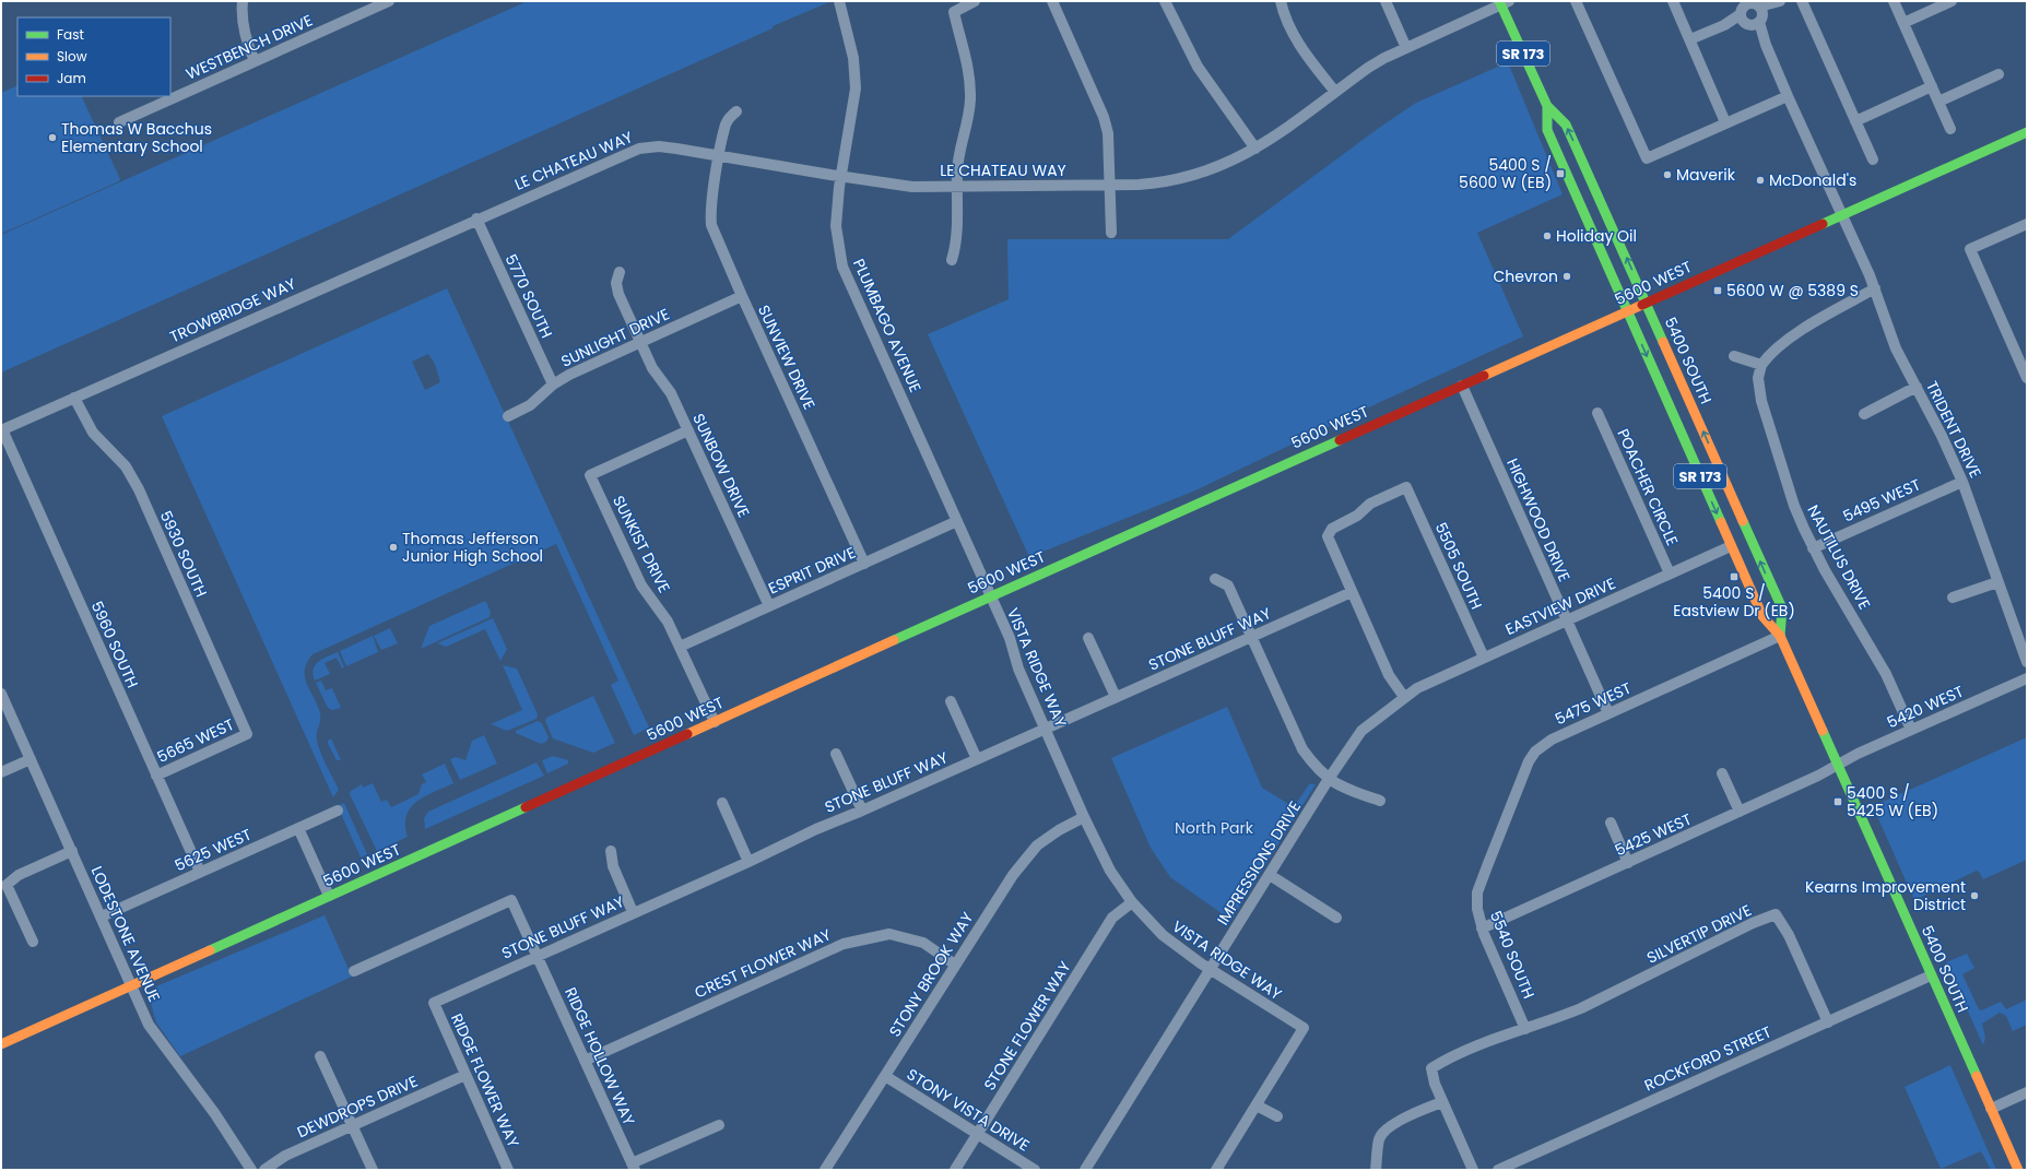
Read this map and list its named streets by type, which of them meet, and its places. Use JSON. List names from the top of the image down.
{
  "streets": {
    "main road": ["SR 173", "5600 WEST", "5400 SOUTH"],
    "street": [
      "WESTBENCH DRIVE",
      "LE CHATEAU WAY",
      "5770 SOUTH",
      "TROWBRIDGE WAY",
      "PLUMBAGO AVENUE",
      "SUNLIGHT DRIVE",
      "SUNVIEW DRIVE",
      "TRIDENT DRIVE",
      "SUNBOW DRIVE",
      "POACHER CIRCLE",
      "5495 WEST",
      "HIGHWOOD DRIVE",
      "SUNKIST DRIVE",
      "5930 SOUTH",
      "NAUTILUS DRIVE",
      "5505 SOUTH",
      "ESPRIT DRIVE",
      "EASTVIEW DRIVE",
      "STONE BLUFF WAY",
      "5960 SOUTH",
      "VISTA RIDGE WAY",
      "5475 WEST",
      "5420 WEST",
      "5665 WEST",
      "5425 WEST",
      "5625 WEST",
      "IMPRESSIONS DRIVE",
      "LODESTONE AVENUE",
      "SILVERTIP DRIVE",
      "5540 SOUTH",
      "CREST FLOWER WAY",
      "STONY BROOK WAY",
      "STONE FLOWER WAY",
      "RIDGE HOLLOW WAY",
      "ROCKFORD STREET",
      "RIDGE FLOWER WAY",
      "DEWDROPS DRIVE",
      "STONY VISTA DRIVE"
    ]
  },
  "crossings": [
    ["LE CHATEAU WAY", "5770 SOUTH"],
    ["LE CHATEAU WAY", "TROWBRIDGE WAY"],
    ["LE CHATEAU WAY", "PLUMBAGO AVENUE"],
    ["LE CHATEAU WAY", "SUNVIEW DRIVE"],
    ["LE CHATEAU WAY", "5400 SOUTH"],
    ["5600 WEST", "PLUMBAGO AVENUE"],
    ["5600 WEST", "5400 SOUTH"],
    ["5600 WEST", "TRIDENT DRIVE"],
    ["5600 WEST", "HIGHWOOD DRIVE"],
    ["5600 WEST", "SUNKIST DRIVE"],
    ["5600 WEST", "VISTA RIDGE WAY"],
    ["5600 WEST", "LODESTONE AVENUE"],
    ["5770 SOUTH", "TROWBRIDGE WAY"],
    ["5770 SOUTH", "SUNLIGHT DRIVE"],
    ["TROWBRIDGE WAY", "5930 SOUTH"],
    ["TROWBRIDGE WAY", "5960 SOUTH"],
    ["PLUMBAGO AVENUE", "ESPRIT DRIVE"],
    ["PLUMBAGO AVENUE", "VISTA RIDGE WAY"],
    ["SUNLIGHT DRIVE", "SUNVIEW DRIVE"],
    ["SUNLIGHT DRIVE", "SUNBOW DRIVE"],
    ["SUNVIEW DRIVE", "ESPRIT DRIVE"],
    ["5400 SOUTH", "EASTVIEW DRIVE"],
    ["5400 SOUTH", "5475 WEST"],
    ["5400 SOUTH", "5420 WEST"],
    ["5400 SOUTH", "5425 WEST"],
    ["5400 SOUTH", "ROCKFORD STREET"],
    ["TRIDENT DRIVE", "5495 WEST"],
    ["SUNBOW DRIVE", "SUNKIST DRIVE"],
    ["SUNBOW DRIVE", "ESPRIT DRIVE"],
    ["POACHER CIRCLE", "EASTVIEW DRIVE"],
    ["5495 WEST", "NAUTILUS DRIVE"],
    ["HIGHWOOD DRIVE", "EASTVIEW DRIVE"],
    ["HIGHWOOD DRIVE", "5475 WEST"],
    ["SUNKIST DRIVE", "ESPRIT DRIVE"],
    ["5930 SOUTH", "5665 WEST"],
    ["NAUTILUS DRIVE", "5420 WEST"],
    ["5505 SOUTH", "EASTVIEW DRIVE"],
    ["5505 SOUTH", "STONE BLUFF WAY"],
    ["EASTVIEW DRIVE", "IMPRESSIONS DRIVE"],
    ["STONE BLUFF WAY", "VISTA RIDGE WAY"],
    ["STONE BLUFF WAY", "RIDGE HOLLOW WAY"],
    ["STONE BLUFF WAY", "RIDGE FLOWER WAY"],
    ["5960 SOUTH", "5665 WEST"],
    ["5960 SOUTH", "5625 WEST"],
    ["VISTA RIDGE WAY", "IMPRESSIONS DRIVE"],
    ["VISTA RIDGE WAY", "STONY BROOK WAY"],
    ["VISTA RIDGE WAY", "STONE FLOWER WAY"],
    ["5475 WEST", "5540 SOUTH"],
    ["5420 WEST", "5425 WEST"],
    ["5425 WEST", "5540 SOUTH"],
    ["5625 WEST", "LODESTONE AVENUE"],
    ["SILVERTIP DRIVE", "5540 SOUTH"],
    ["SILVERTIP DRIVE", "ROCKFORD STREET"],
    ["CREST FLOWER WAY", "STONY BROOK WAY"],
    ["CREST FLOWER WAY", "RIDGE HOLLOW WAY"],
    ["STONY BROOK WAY", "STONY VISTA DRIVE"],
    ["STONE FLOWER WAY", "STONY VISTA DRIVE"],
    ["RIDGE FLOWER WAY", "DEWDROPS DRIVE"]
  ],
  "parks": ["North Park"],
  "places": {
    "other": [
      "Thomas W Bacchus Elementary School",
      "Maverik",
      "McDonald's",
      "Holiday Oil",
      "Chevron",
      "Thomas Jefferson Junior High School",
      "Kearns Improvement District"
    ],
    "transit": [
      "5400 S / 5600 W (EB)",
      "5600 W @ 5389 S",
      "5400 S / Eastview Dr (EB)",
      "5400 S / 5425 W (EB)"
    ]
  },
  "legend": ["Fast", "Slow", "Jam"]
}
